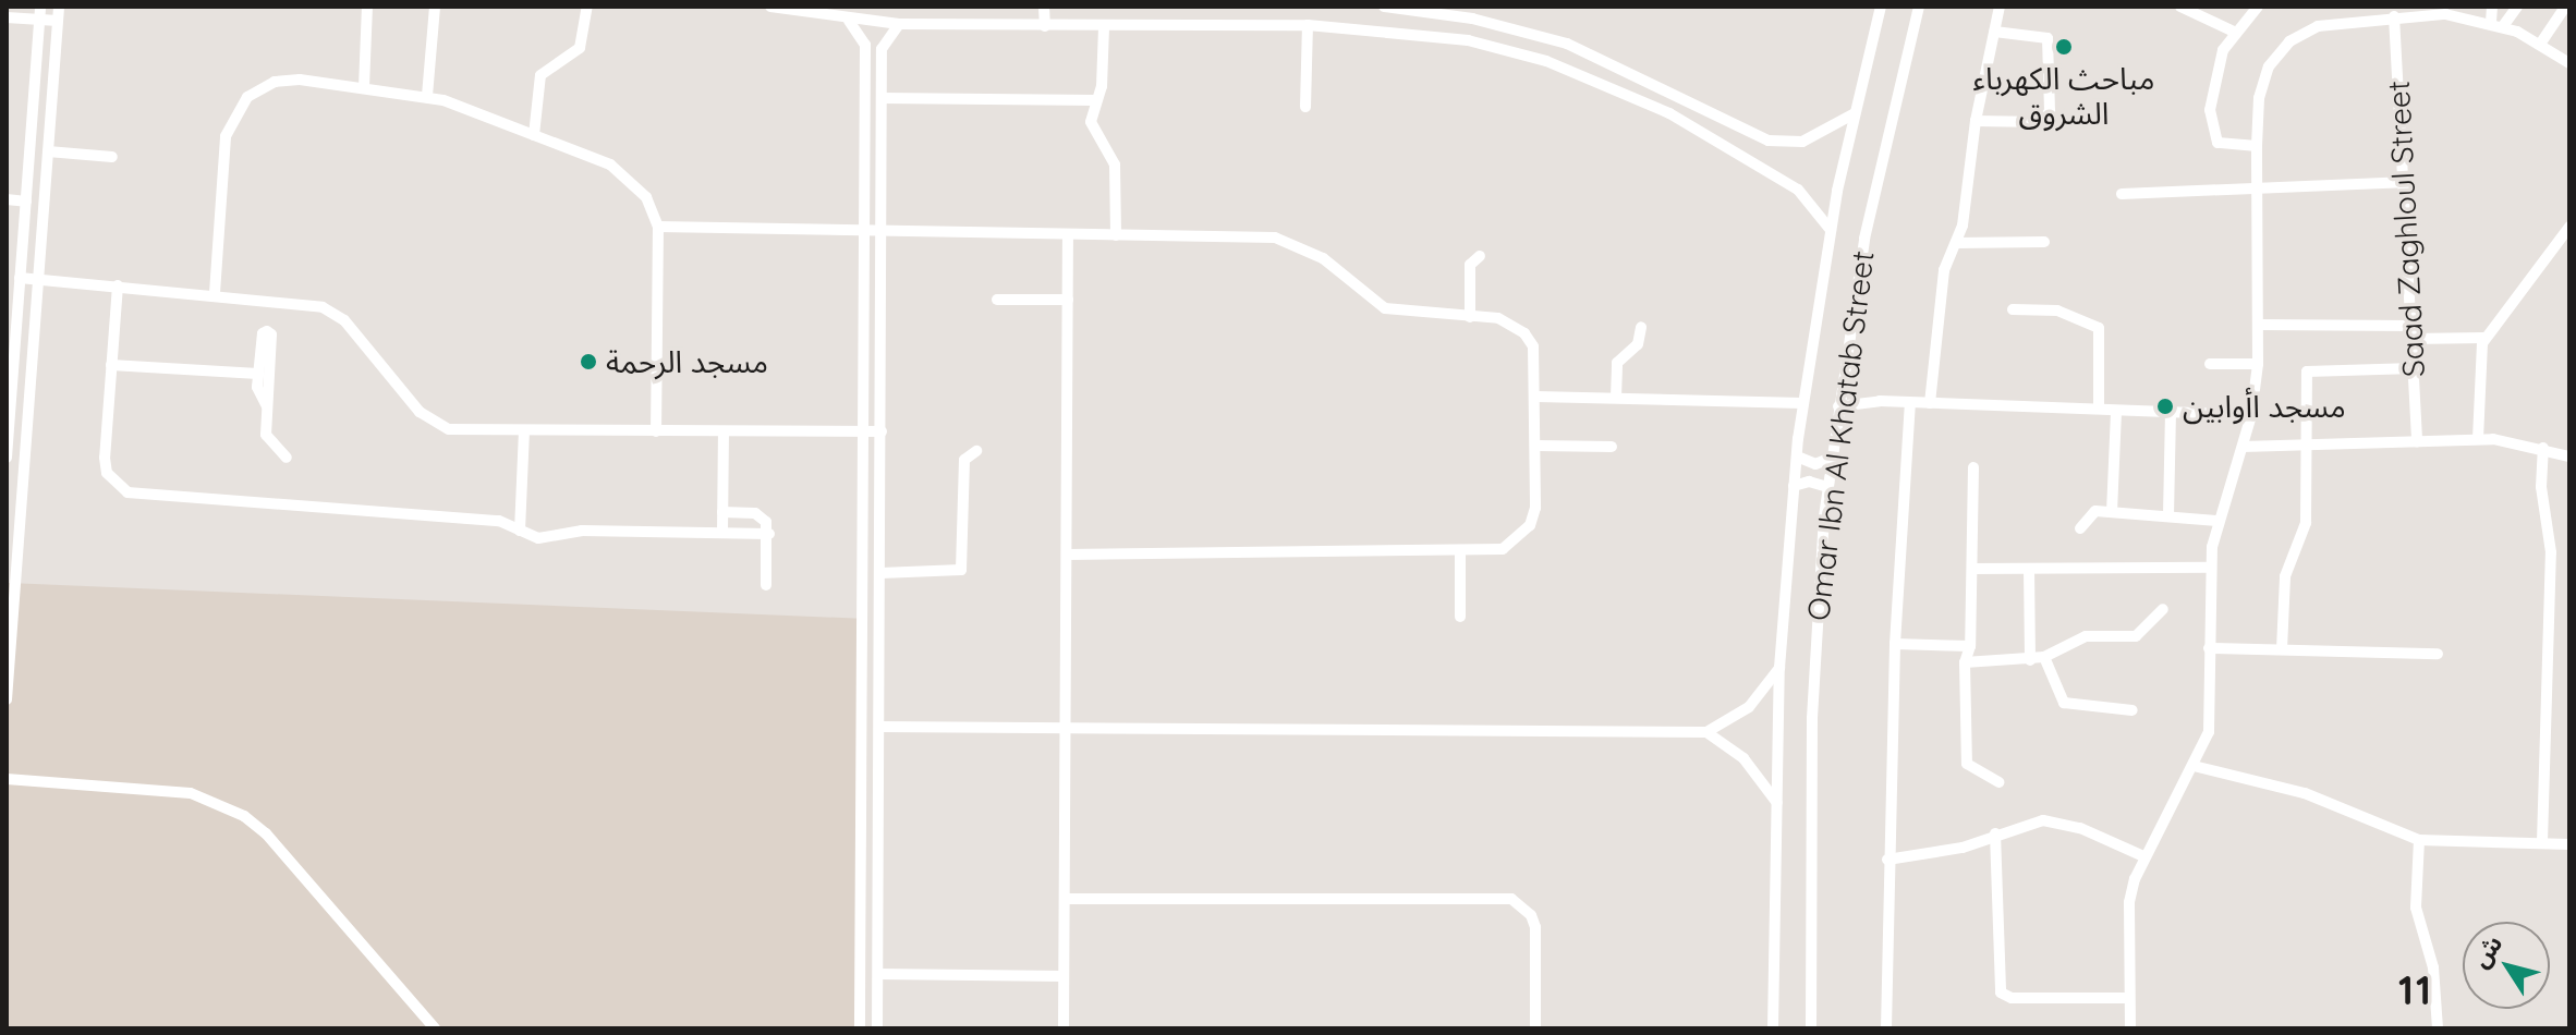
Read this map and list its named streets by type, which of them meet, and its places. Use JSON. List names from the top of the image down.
{
  "streets": {
    "street": ["Saad Zaghloul Street", "Omar Ibn Al Khatab Street"]
  },
  "districts": ["11"],
  "places": ["مباحث الكهرباء الشروق", "مسجد الرحمة", "مسجد اأوابين"],
  "north": "top left"
}
